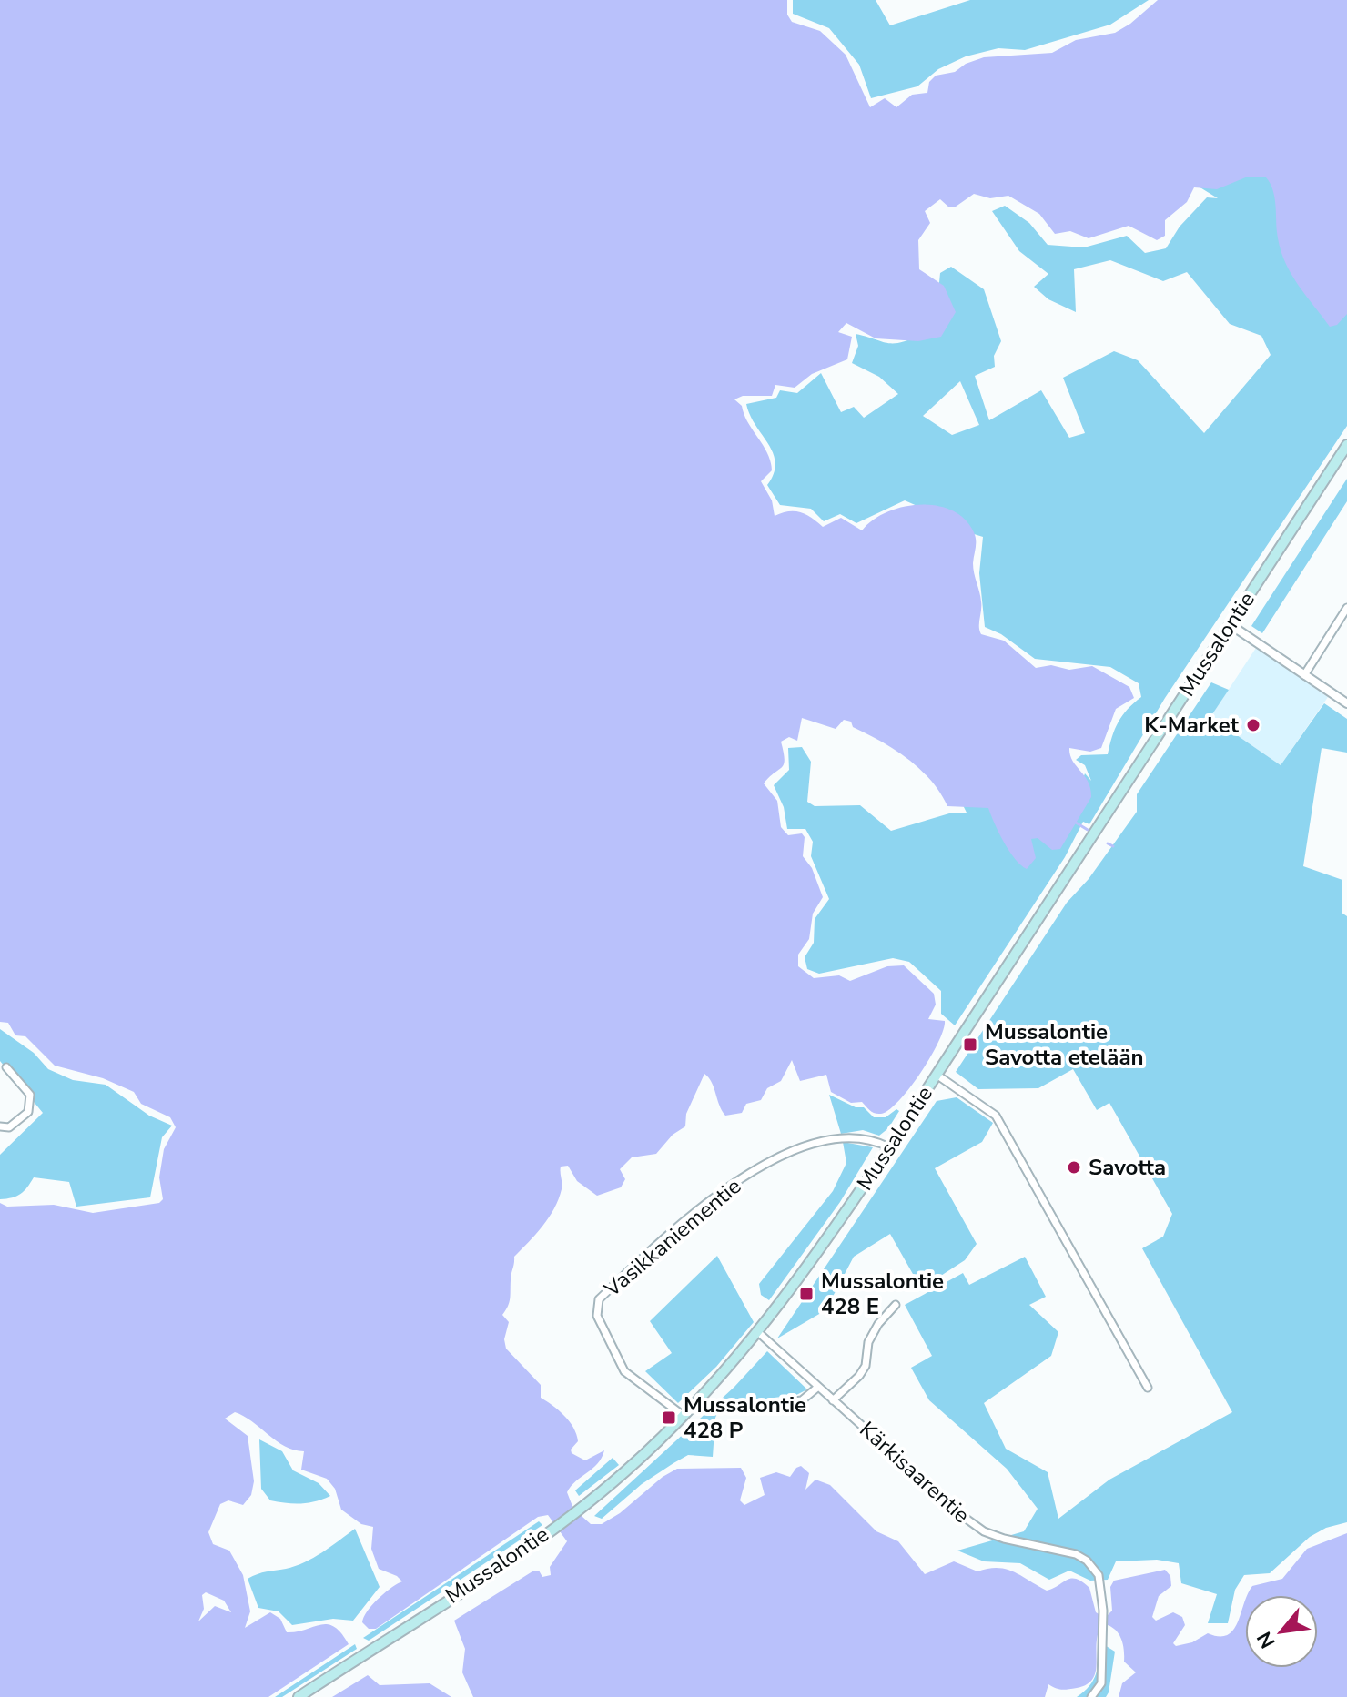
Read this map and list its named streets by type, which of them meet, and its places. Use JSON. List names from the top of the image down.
{
  "streets": {
    "main road": ["Mussalontie"],
    "street": ["Vasikkaniementie", "Kärkisaarentie"]
  },
  "crossings": [
    ["Mussalontie", "Vasikkaniementie"],
    ["Mussalontie", "Kärkisaarentie"]
  ],
  "places": {
    "other": ["K-Market", "Savotta"],
    "transit": ["Mussalontie Savotta etelään", "Mussalontie 428 E", "Mussalontie 428 P"]
  },
  "north": "bottom left"
}
